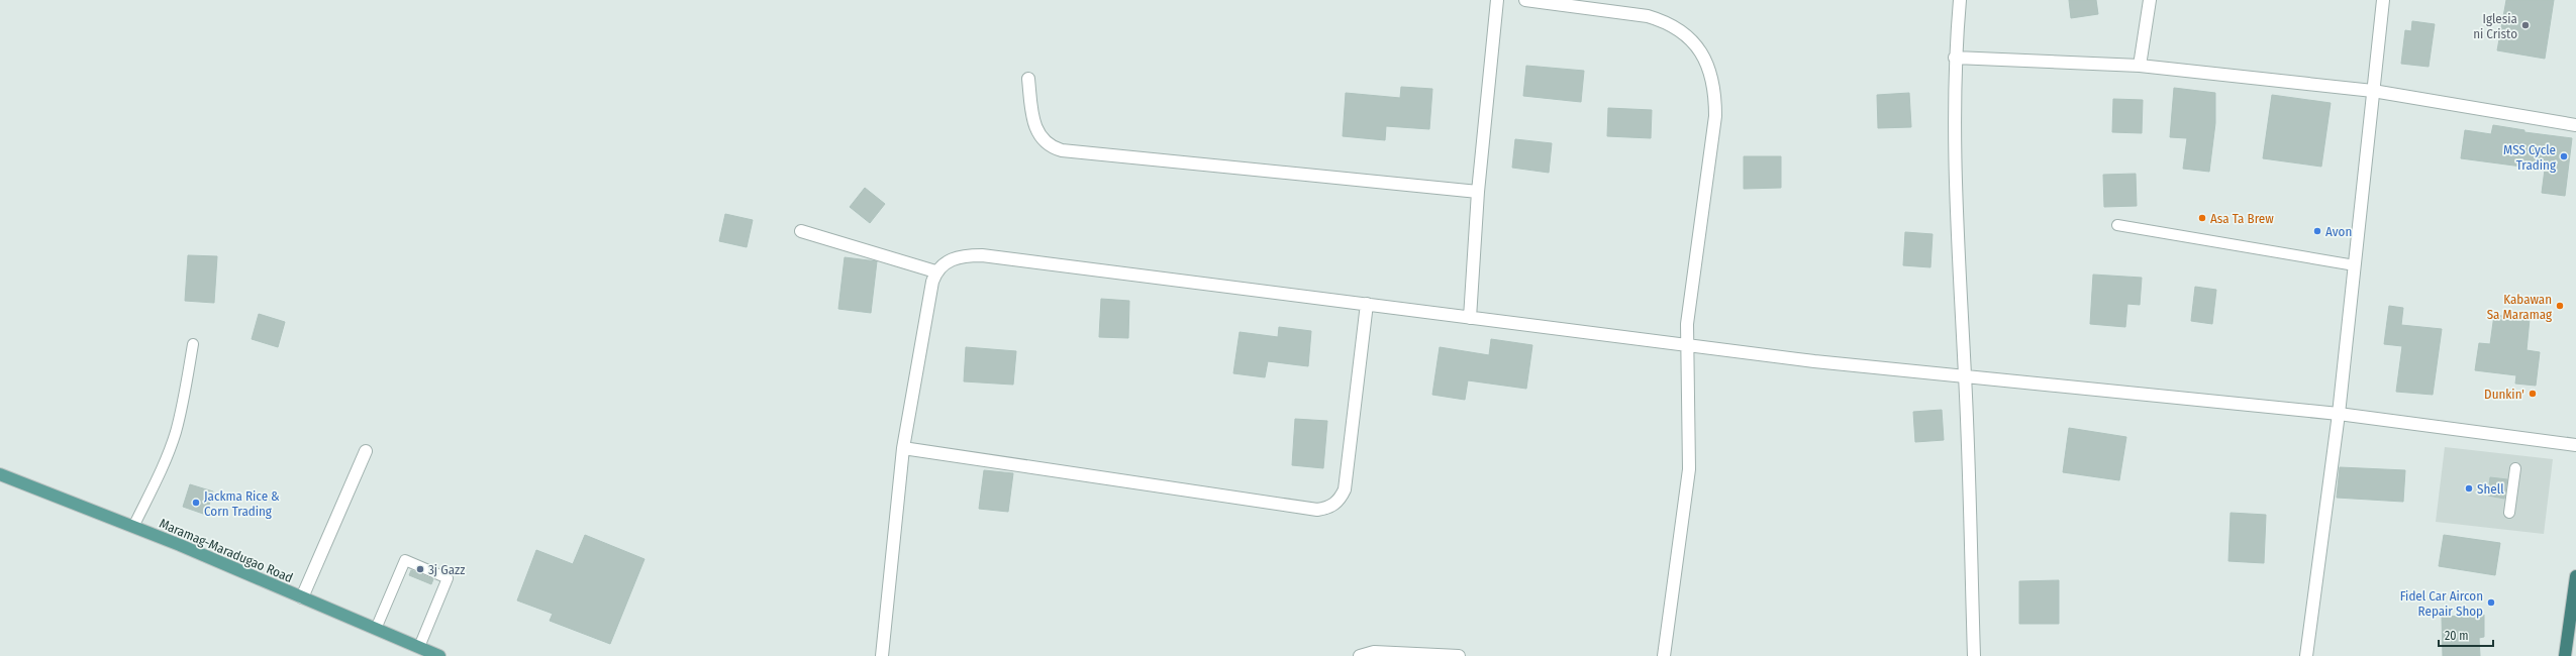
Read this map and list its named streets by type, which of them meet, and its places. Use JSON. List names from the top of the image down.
{
  "streets": {
    "main road": ["Maramag-Maradugao Road"]
  },
  "places": [
    "Iglesia ni Cristo",
    "MSS Cycle Trading",
    "Asa Ta Brew",
    "Avon",
    "Kabawan Sa Maramag",
    "Dunkin'",
    "Shell",
    "Jackma Rice & Corn Trading",
    "3j Gazz",
    "Fidel Car Aircon Repair Shop"
  ],
  "scale_bar": "20 m"
}
